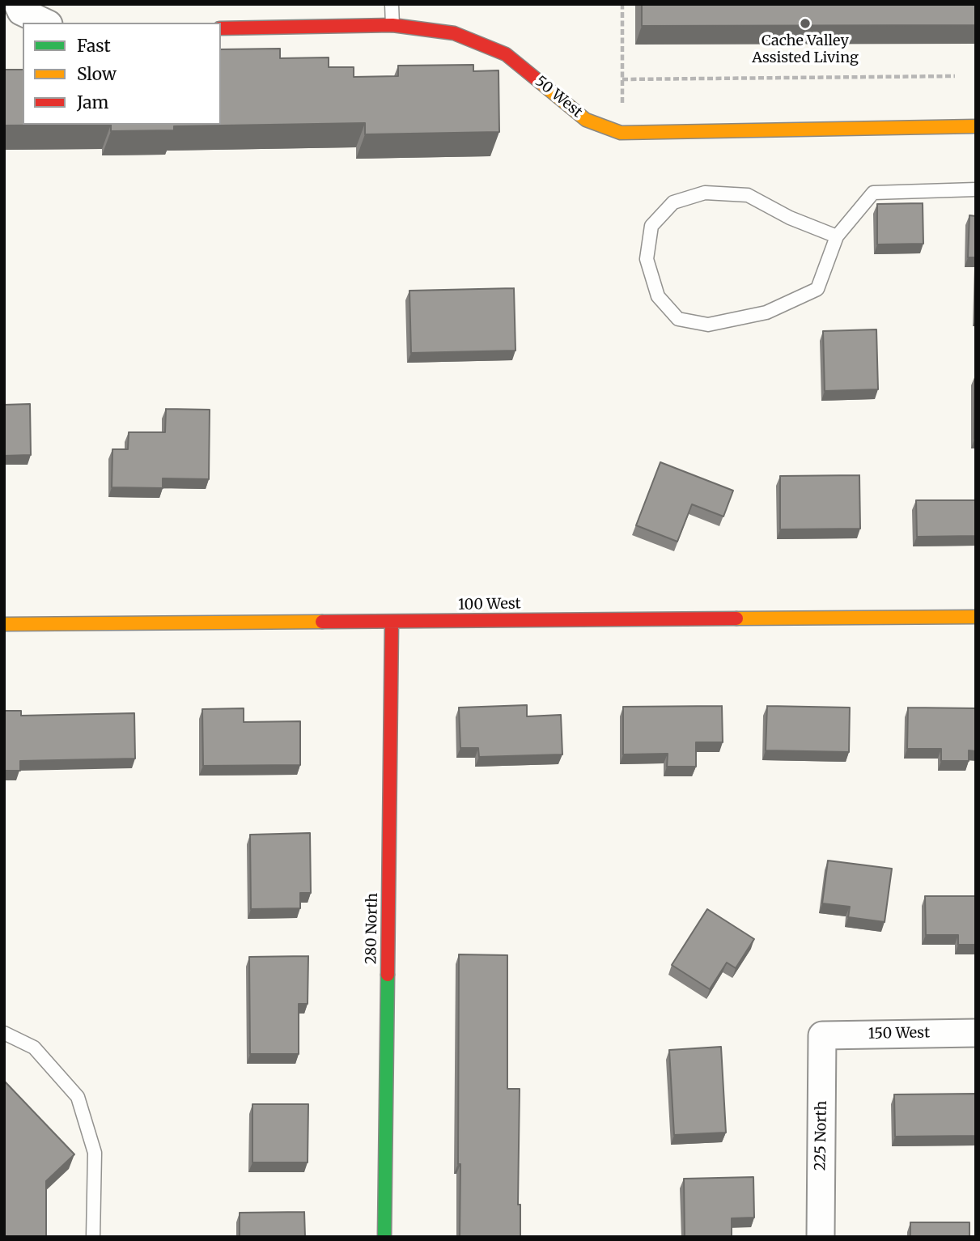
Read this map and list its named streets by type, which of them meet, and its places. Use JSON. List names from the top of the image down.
{
  "streets": {
    "street": [
      "50 West",
      "100 West",
      "280 North",
      "150 West",
      "225 North"
    ]
  },
  "crossings": [
    ["100 West", "280 North"],
    ["150 West", "225 North"]
  ],
  "places": ["Cache Valley Assisted Living"],
  "legend": ["Fast", "Slow", "Jam"]
}
